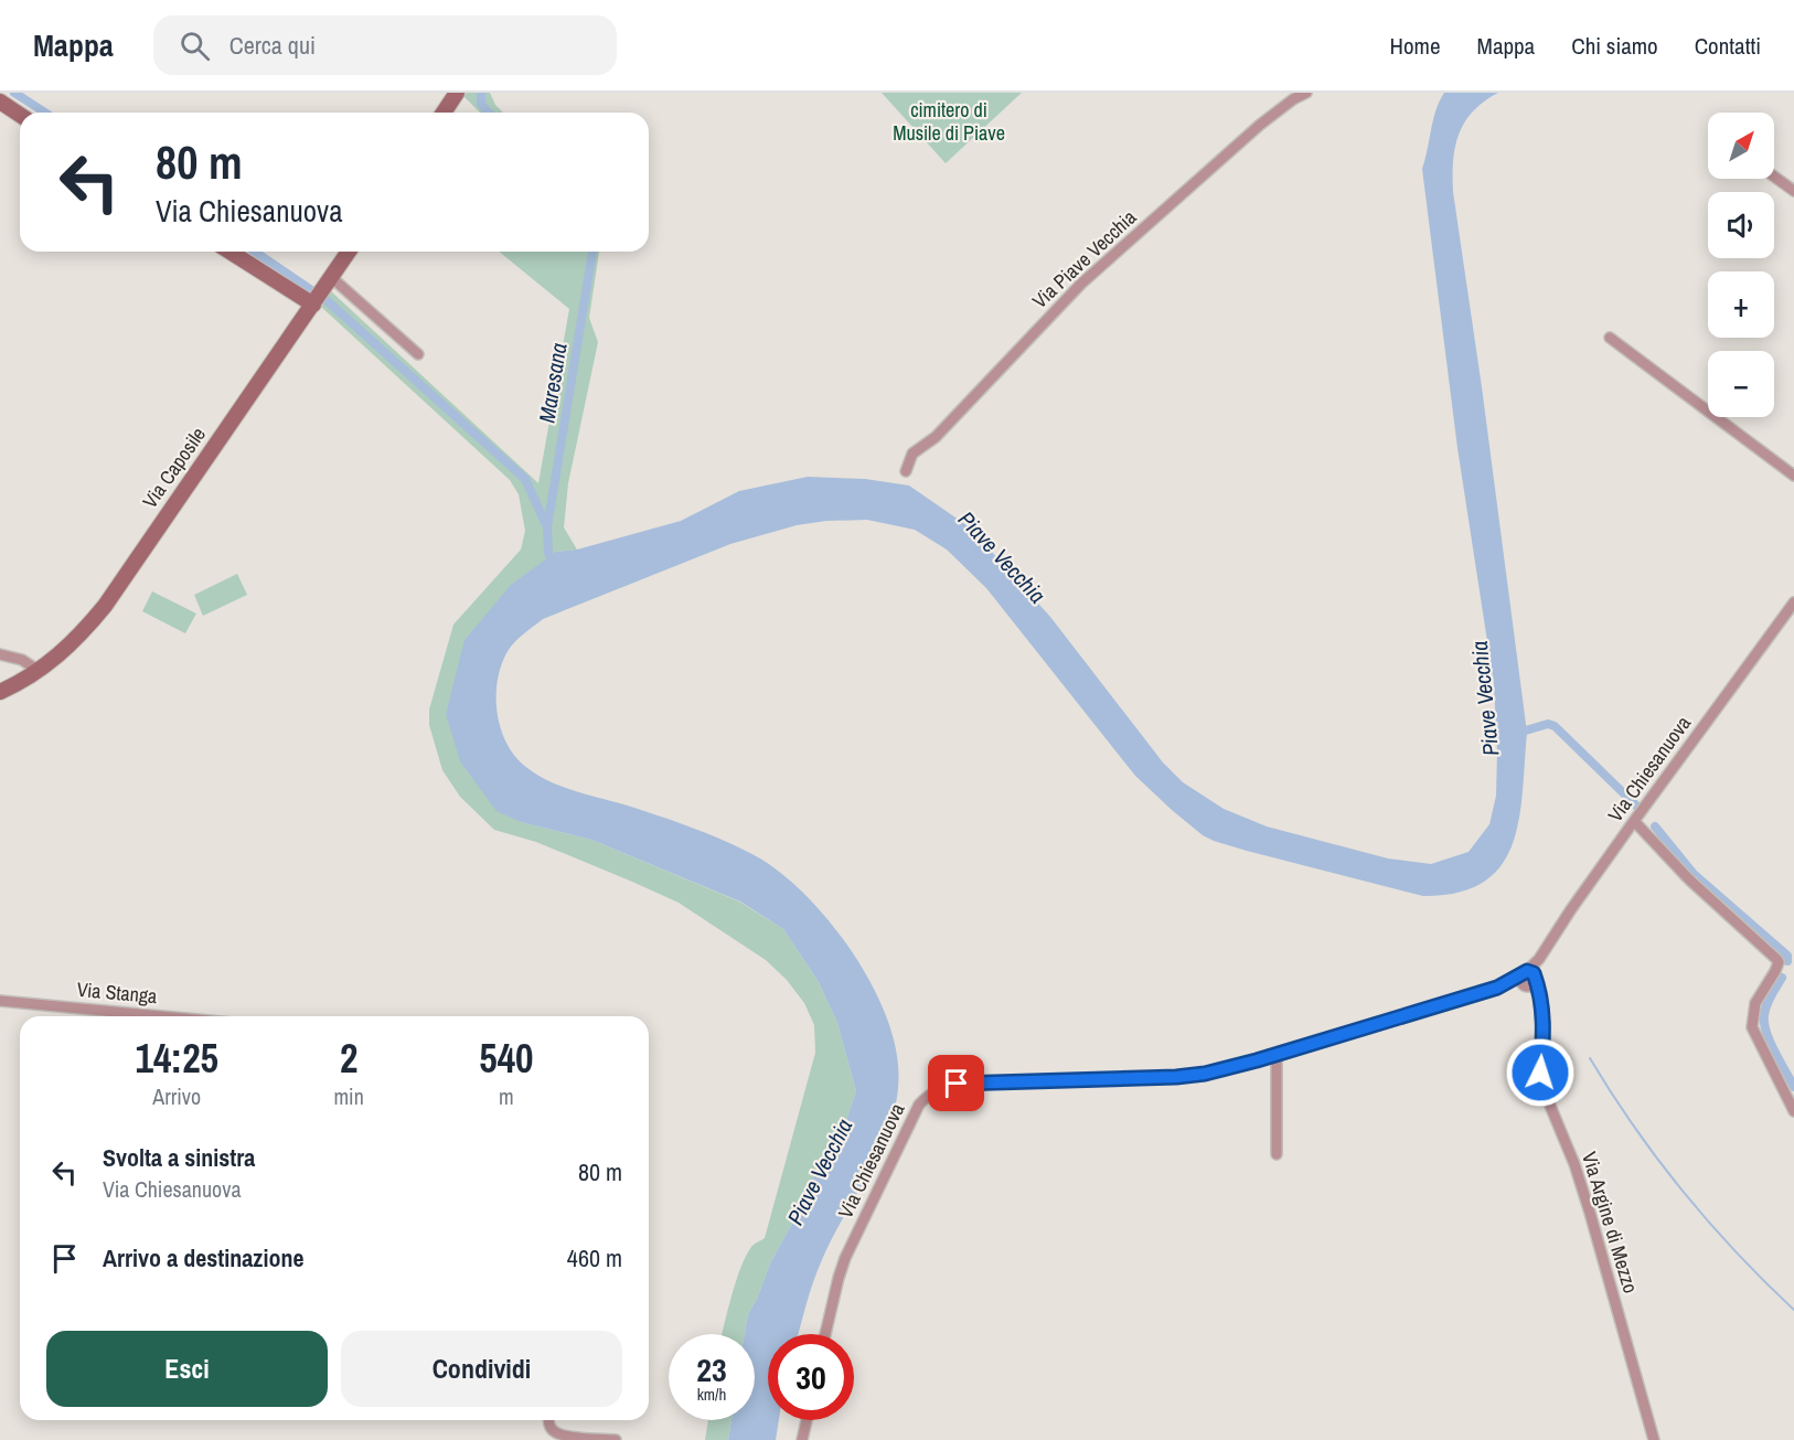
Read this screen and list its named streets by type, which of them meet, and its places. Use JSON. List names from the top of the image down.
{
  "streets": {
    "street": [
      "Via Piave Vecchia",
      "Via Caposile",
      "Via Chiesanuova",
      "Via Stanga",
      "Via Argine di Mezzo"
    ]
  },
  "crossings": [
    ["Via Chiesanuova", "Via Argine di Mezzo"]
  ],
  "water": ["Maresana", "Piave Vecchia"],
  "parks": ["cimitero di Musile di Piave"],
  "north": "top right",
  "page": {
    "header": "Mappa",
    "search": "Cerca qui",
    "nav": [
      "Home",
      "Mappa",
      "Chi siamo",
      "Contatti"
    ],
    "map_buttons": ["+", "−"],
    "turn": ["80 m", "Via Chiesanuova"],
    "eta": [
      "14:25",
      "Arrivo",
      "2",
      "min",
      "540",
      "m"
    ],
    "list": [
      {
        "name": "Svolta a sinistra",
        "note": "Via Chiesanuova",
        "value": "80 m"
      },
      {
        "name": "Arrivo a destinazione",
        "value": "460 m"
      }
    ],
    "buttons": ["Esci", "Condividi"],
    "speed": "23 km/h",
    "limit": "30"
  }
}
